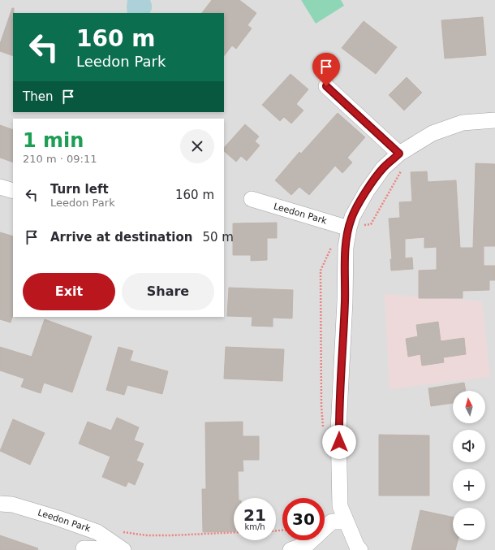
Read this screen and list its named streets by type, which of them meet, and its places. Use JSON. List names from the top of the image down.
{
  "streets": {
    "street": ["Leedon Park"]
  },
  "north": "top",
  "page": {
    "turn": ["160 m", "Leedon Park"],
    "then": "Then",
    "heading": ["1 min", "210 m · 09:11"],
    "list": [
      {
        "name": "Turn left",
        "note": "Leedon Park",
        "value": "160 m"
      },
      {
        "name": "Arrive at destination",
        "value": "50 m"
      }
    ],
    "buttons": ["Exit", "Share"],
    "map_buttons": ["+", "−"],
    "speed": "21 km/h",
    "limit": "30"
  }
}
